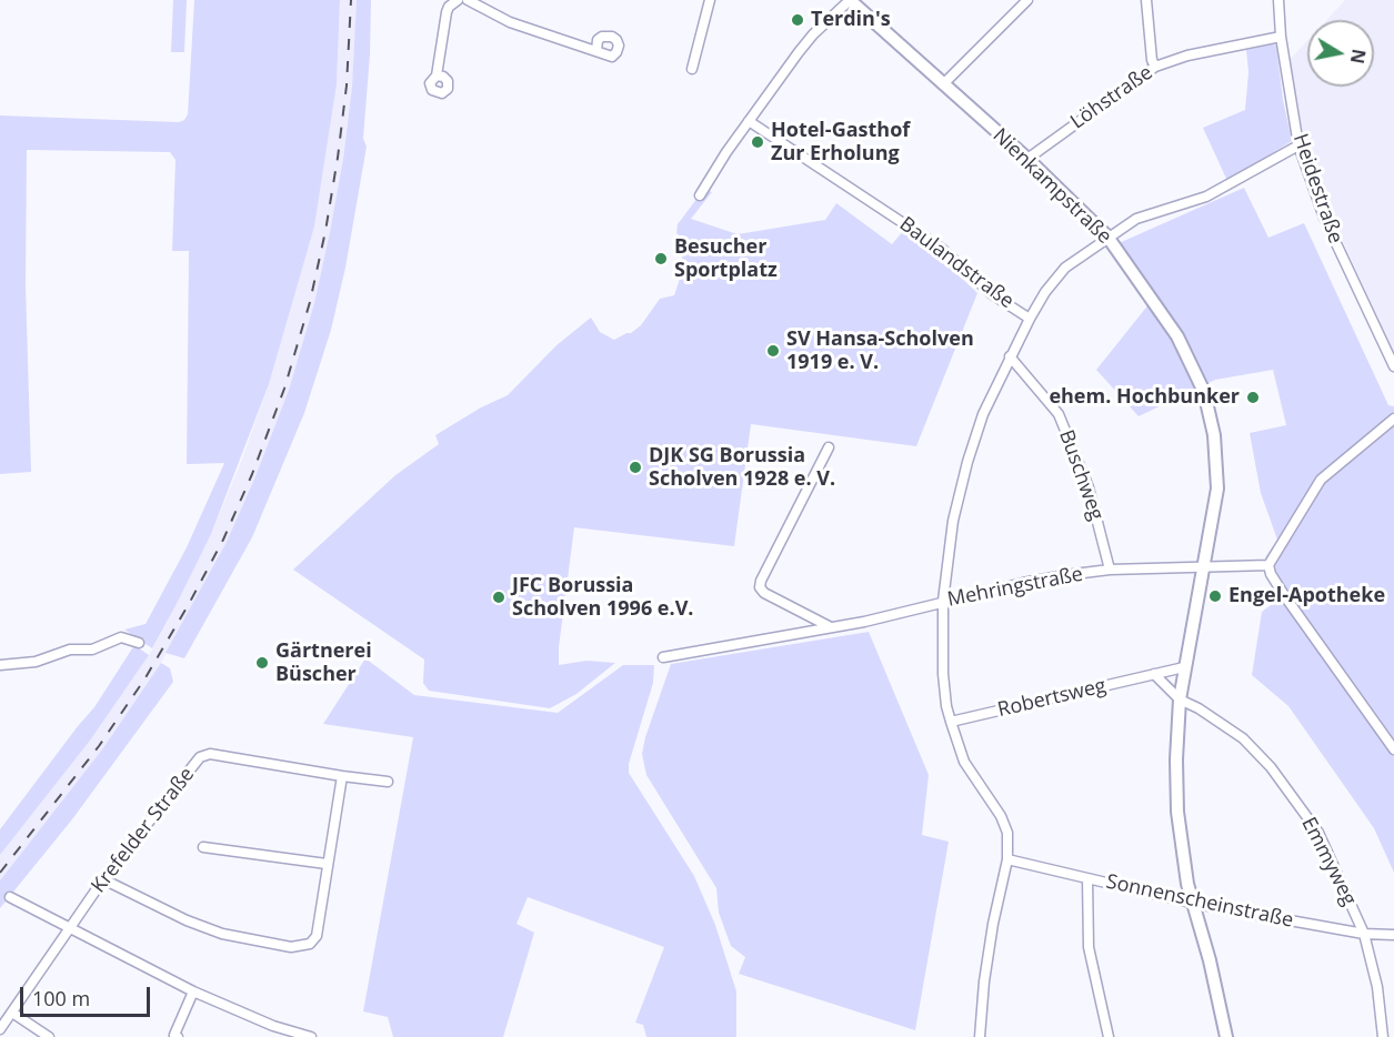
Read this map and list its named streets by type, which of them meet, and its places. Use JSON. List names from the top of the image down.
{
  "streets": {
    "street": [
      "Löhstraße",
      "Nienkampstraße",
      "Heidestraße",
      "Baulandstraße",
      "Buschweg",
      "Mehringstraße",
      "Robertsweg",
      "Krefelder Straße",
      "Emmyweg",
      "Sonnenscheinstraße"
    ]
  },
  "crossings": [
    ["Löhstraße", "Nienkampstraße"],
    ["Löhstraße", "Heidestraße"],
    ["Nienkampstraße", "Mehringstraße"],
    ["Nienkampstraße", "Robertsweg"],
    ["Nienkampstraße", "Emmyweg"],
    ["Nienkampstraße", "Sonnenscheinstraße"],
    ["Buschweg", "Mehringstraße"],
    ["Emmyweg", "Sonnenscheinstraße"]
  ],
  "places": [
    "Terdin's",
    "Hotel-Gasthof Zur Erholung",
    "Besucher Sportplatz",
    "SV Hansa-Scholven 1919 e. V.",
    "ehem. Hochbunker",
    "DJK SG Borussia Scholven 1928 e. V.",
    "Engel-Apotheke",
    "JFC Borussia Scholven 1996 e.V.",
    "Gärtnerei Büscher"
  ],
  "scale_bar": "100 m",
  "north": "right"
}
